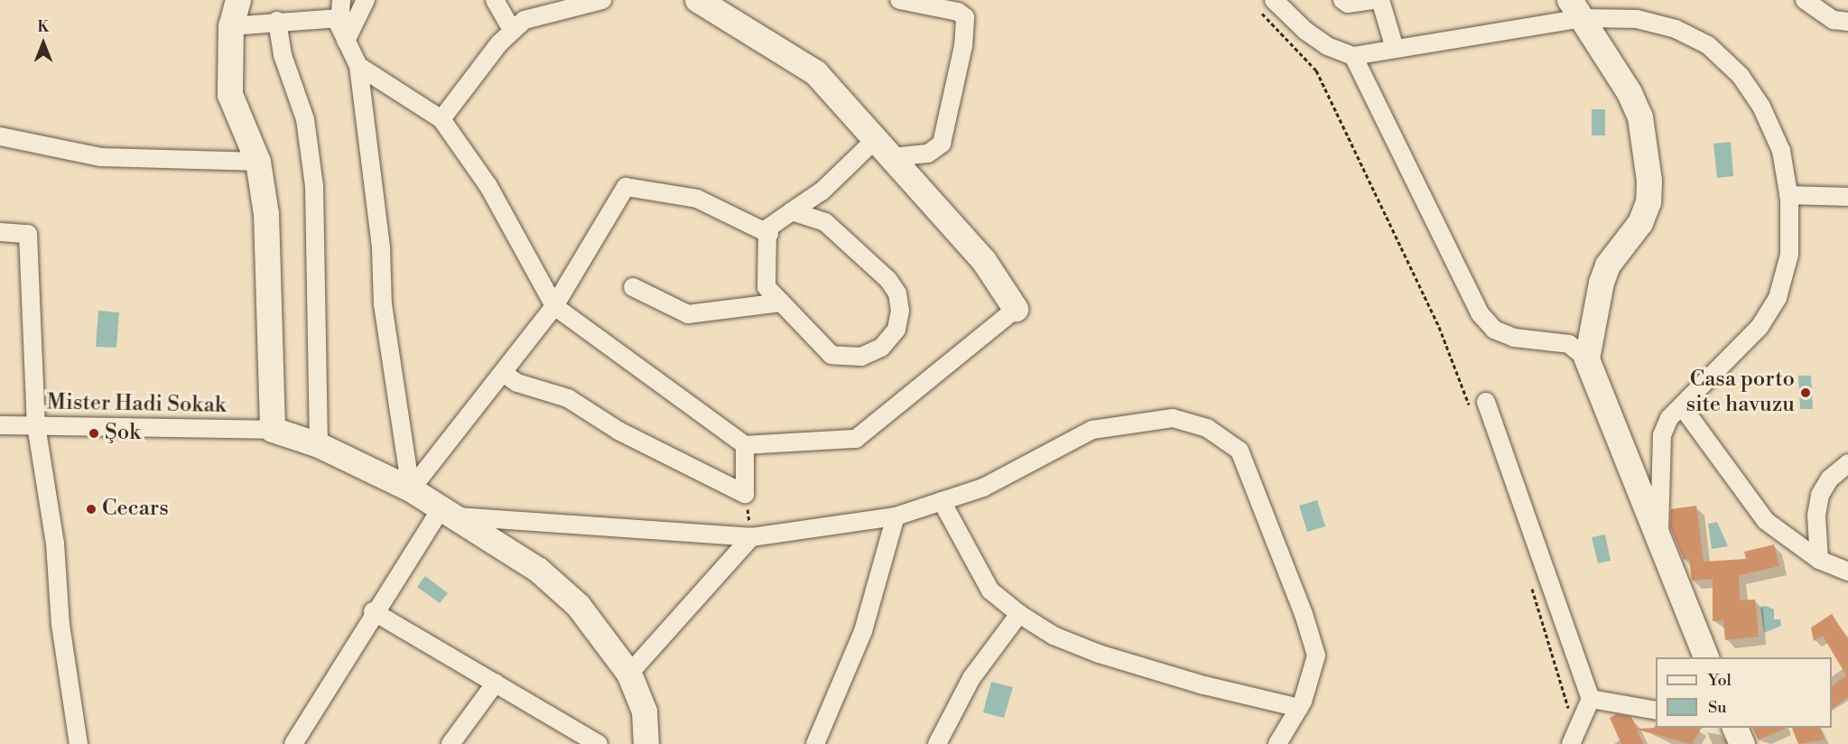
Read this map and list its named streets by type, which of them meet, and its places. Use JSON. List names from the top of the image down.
{
  "streets": {
    "street": ["Mister Hadi Sokak"]
  },
  "places": ["Casa porto site havuzu", "Şok", "Cecars"],
  "legend": ["Yol", "Su"],
  "north": "top"
}
